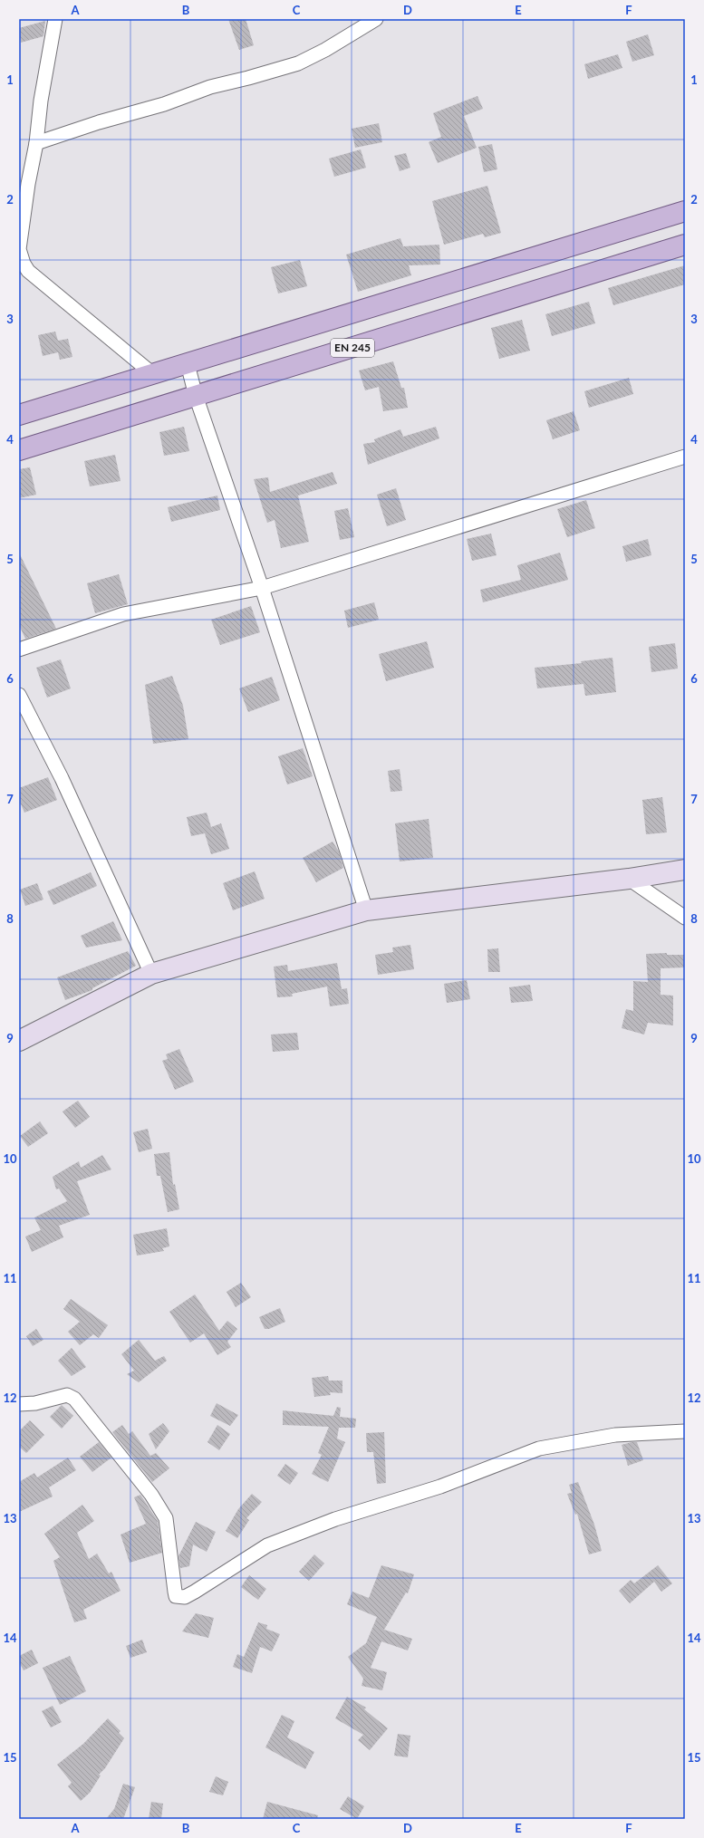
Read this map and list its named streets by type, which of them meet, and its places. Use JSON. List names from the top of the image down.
{
  "streets": {
    "main road": ["EN 245"]
  },
  "grid": {
    "columns": [
      "A",
      "B",
      "C",
      "D",
      "E",
      "F"
    ],
    "rows": [
      "1",
      "2",
      "3",
      "4",
      "5",
      "6",
      "7",
      "8",
      "9",
      "10",
      "11",
      "12",
      "13",
      "14",
      "15"
    ]
  }
}
